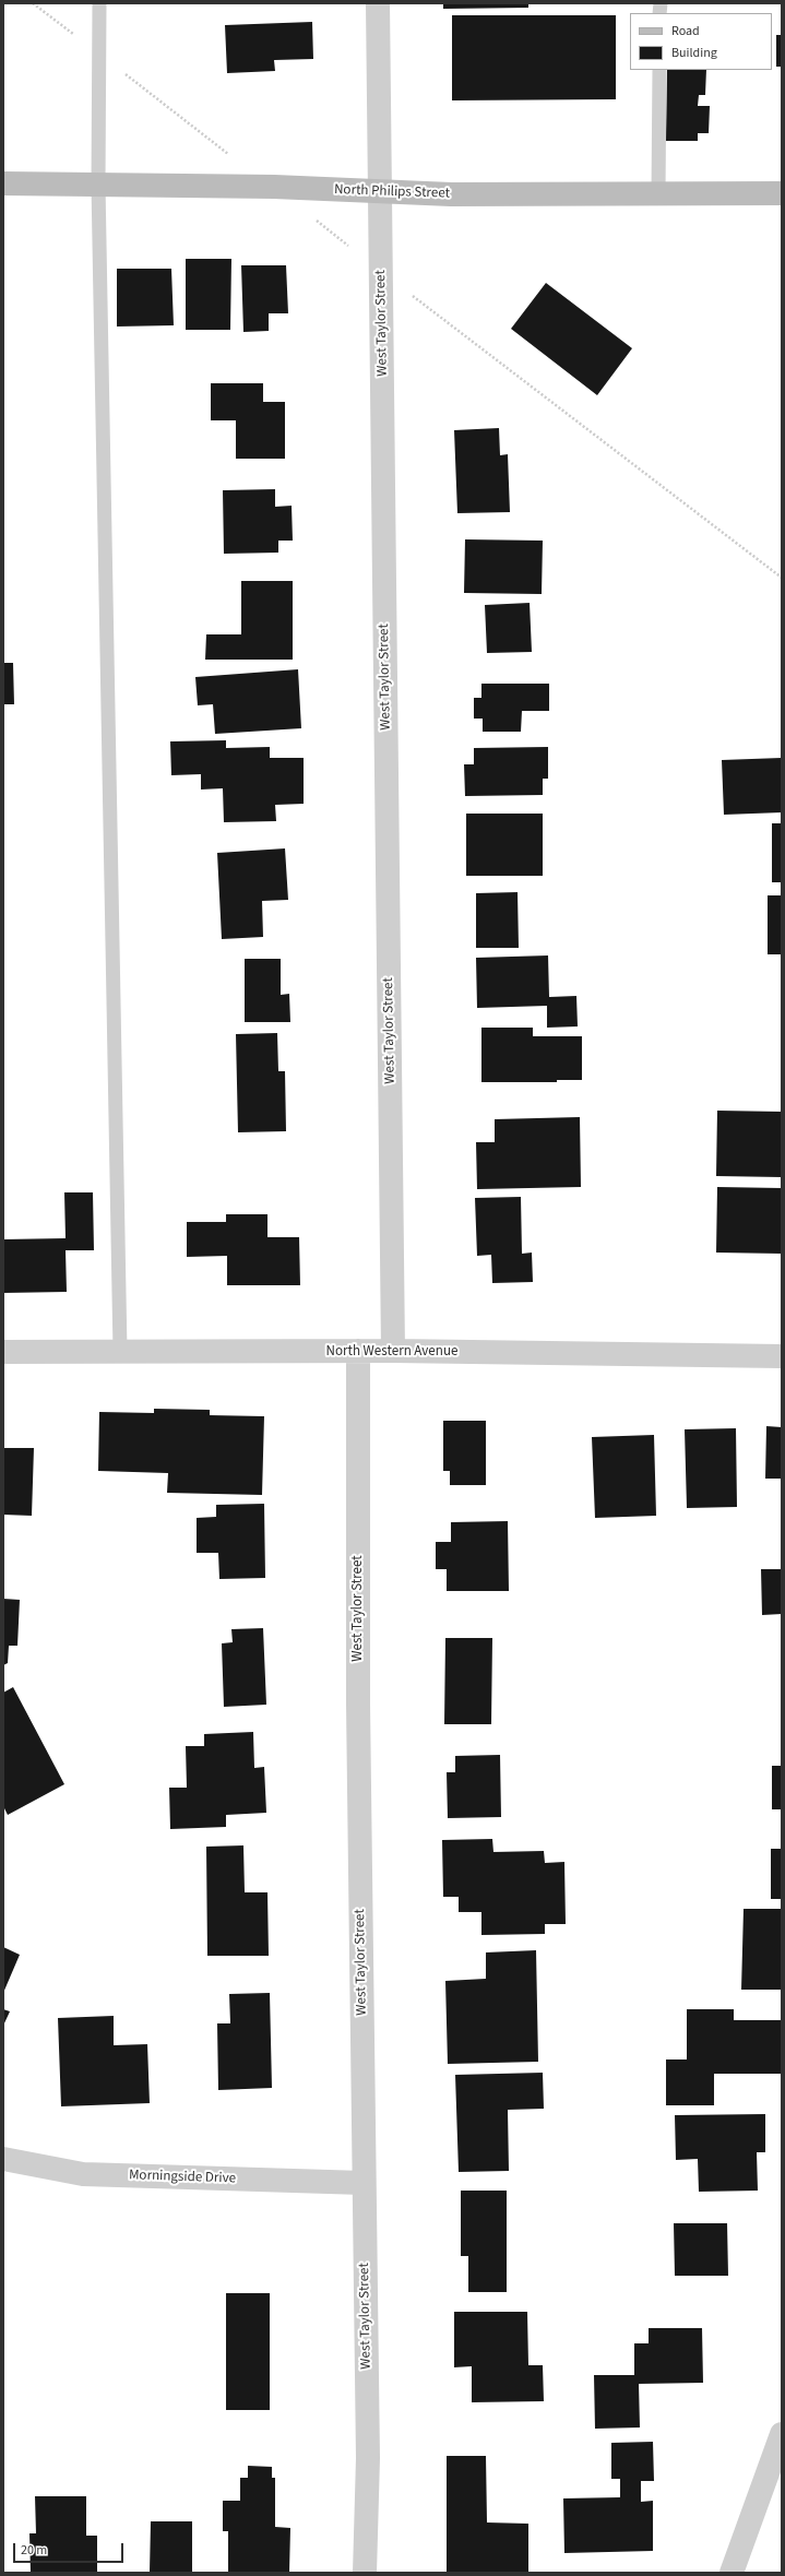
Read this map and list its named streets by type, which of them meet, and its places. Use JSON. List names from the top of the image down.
{
  "streets": {
    "street": [
      "North Philips Street",
      "West Taylor Street",
      "North Western Avenue",
      "Morningside Drive"
    ]
  },
  "crossings": [
    ["North Philips Street", "West Taylor Street"],
    ["West Taylor Street", "North Western Avenue"],
    ["West Taylor Street", "Morningside Drive"]
  ],
  "legend": ["Road", "Building"],
  "scale_bar": "20 m"
}
